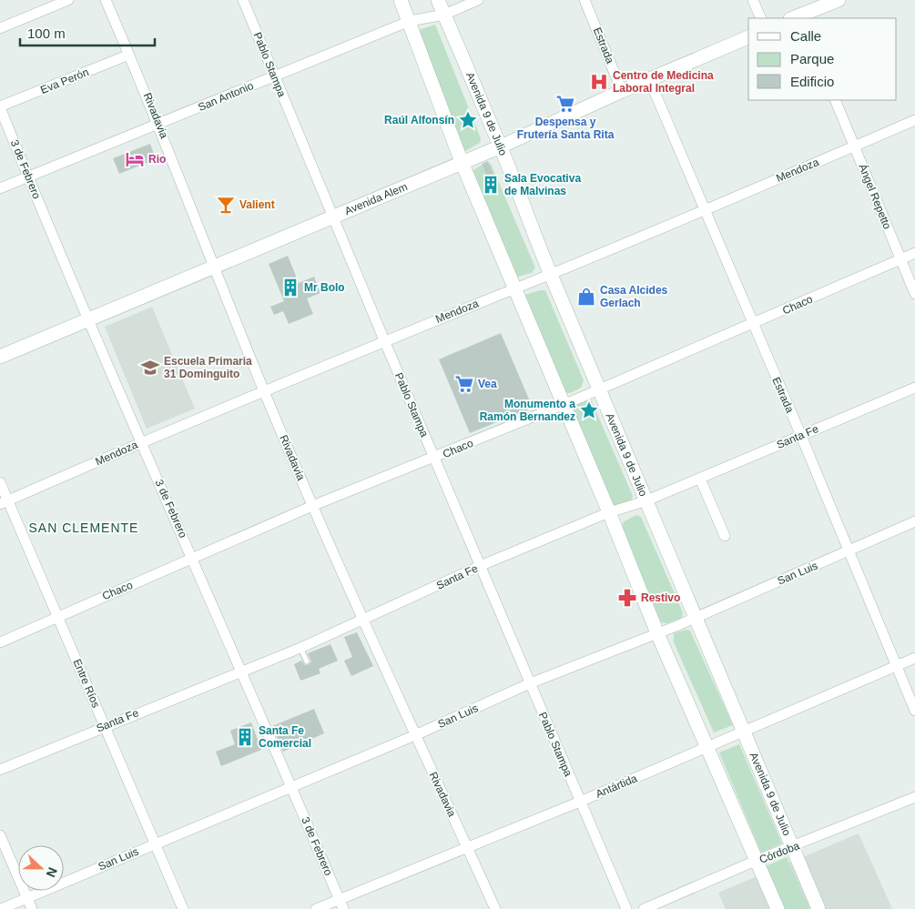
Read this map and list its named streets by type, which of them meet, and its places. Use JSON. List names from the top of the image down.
{
  "streets": {
    "main road": ["Avenida 9 de Julio", "Avenida Alem"],
    "street": [
      "Estrada",
      "Pablo Stampa",
      "Eva Perón",
      "San Antonio",
      "Rivadavia",
      "3 de Febrero",
      "Mendoza",
      "Ángel Repetto",
      "Chaco",
      "Santa Fe",
      "San Luis",
      "Entre Ríos",
      "Antártida",
      "Córdoba"
    ]
  },
  "crossings": [
    ["Estrada", "Mendoza"],
    ["Estrada", "Avenida Alem"],
    ["Estrada", "Chaco"],
    ["Estrada", "Santa Fe"],
    ["Estrada", "San Luis"],
    ["Estrada", "Antártida"],
    ["Pablo Stampa", "San Antonio"],
    ["Pablo Stampa", "Mendoza"],
    ["Pablo Stampa", "Avenida Alem"],
    ["Pablo Stampa", "Chaco"],
    ["Pablo Stampa", "Santa Fe"],
    ["Pablo Stampa", "San Luis"],
    ["Pablo Stampa", "Antártida"],
    ["Eva Perón", "Rivadavia"],
    ["Eva Perón", "3 de Febrero"],
    ["San Antonio", "Avenida 9 de Julio"],
    ["San Antonio", "Rivadavia"],
    ["San Antonio", "3 de Febrero"],
    ["Avenida 9 de Julio", "Mendoza"],
    ["Avenida 9 de Julio", "Avenida Alem"],
    ["Avenida 9 de Julio", "Chaco"],
    ["Avenida 9 de Julio", "Santa Fe"],
    ["Avenida 9 de Julio", "San Luis"],
    ["Avenida 9 de Julio", "Antártida"],
    ["Avenida 9 de Julio", "Córdoba"],
    ["Rivadavia", "Mendoza"],
    ["Rivadavia", "Avenida Alem"],
    ["Rivadavia", "Chaco"],
    ["Rivadavia", "Santa Fe"],
    ["Rivadavia", "San Luis"],
    ["Rivadavia", "Antártida"],
    ["3 de Febrero", "Mendoza"],
    ["3 de Febrero", "Avenida Alem"],
    ["3 de Febrero", "Chaco"],
    ["3 de Febrero", "Santa Fe"],
    ["3 de Febrero", "San Luis"],
    ["3 de Febrero", "Antártida"],
    ["Mendoza", "Ángel Repetto"],
    ["Mendoza", "Entre Ríos"],
    ["Ángel Repetto", "Chaco"],
    ["Chaco", "Entre Ríos"],
    ["Santa Fe", "Entre Ríos"],
    ["San Luis", "Entre Ríos"]
  ],
  "districts": ["SAN CLEMENTE"],
  "places": {
    "hospital": ["Centro de Medicina Laboral Integral"],
    "supermarket": ["Despensa y Frutería Santa Rita", "Vea"],
    "place": ["Raúl Alfonsín", "Monumento a Ramón Bernandez"],
    "hotel": ["Rio"],
    "building": ["Sala Evocativa de Malvinas", "Mr Bolo", "Santa Fe Comercial"],
    "bar": ["Valient"],
    "shop": ["Casa Alcides Gerlach"],
    "school or university": ["Escuela Primaria 31 Dominguito"],
    "pharmacy": ["Restivo"]
  },
  "legend": ["Calle", "Parque", "Edificio"],
  "scale_bar": "100 m",
  "north": "right"
}
